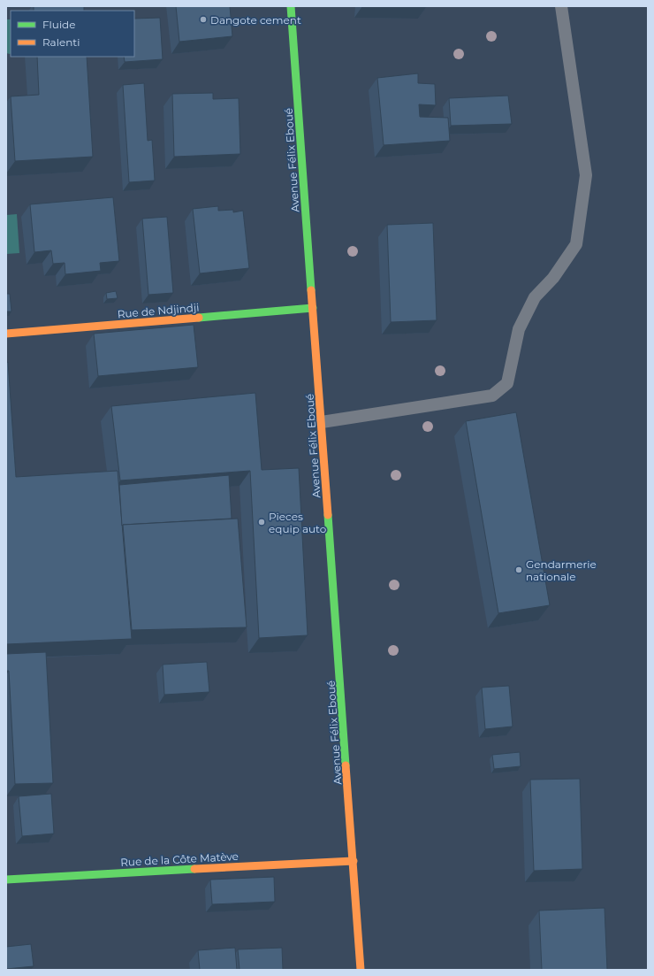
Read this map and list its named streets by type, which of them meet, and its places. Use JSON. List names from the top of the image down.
{
  "streets": {
    "street": ["Avenue Félix Eboué", "Rue de Ndjindji", "Rue de la Côte Matève"]
  },
  "crossings": [
    ["Avenue Félix Eboué", "Rue de Ndjindji"],
    ["Avenue Félix Eboué", "Rue de la Côte Matève"]
  ],
  "places": ["Dangote cement", "Pieces equip auto", "Gendarmerie nationale"],
  "legend": ["Fluide", "Ralenti"]
}
